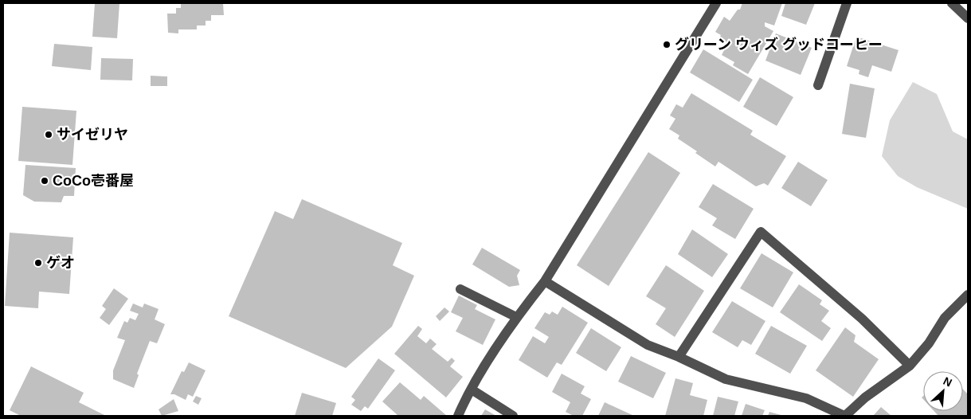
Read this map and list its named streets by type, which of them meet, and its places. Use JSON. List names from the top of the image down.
{
  "places": [
    "グリーン ウィズ グッドコーヒー",
    "サイゼリヤ",
    "CoCo壱番屋",
    "ゲオ"
  ],
  "north": "top right"
}
